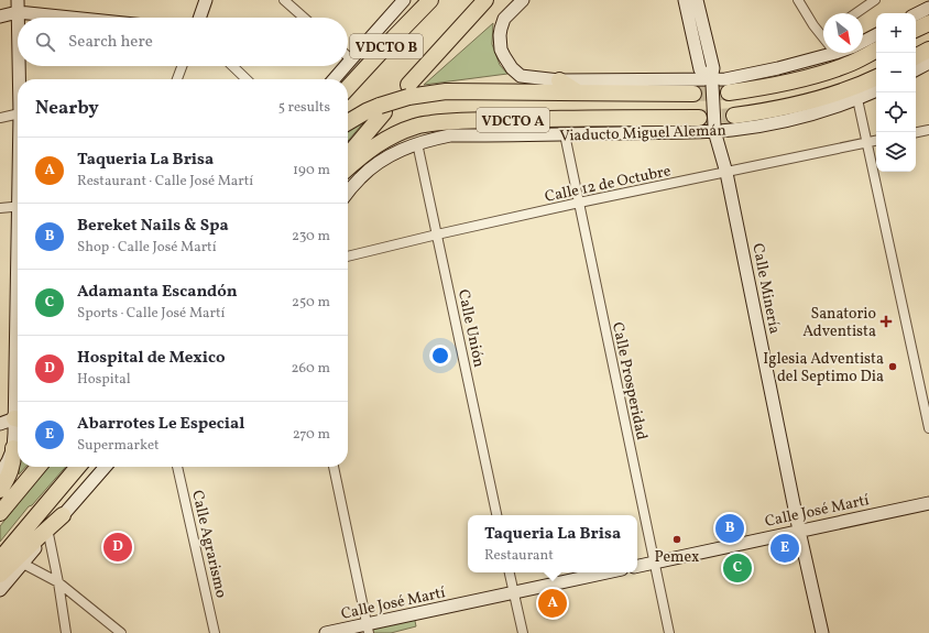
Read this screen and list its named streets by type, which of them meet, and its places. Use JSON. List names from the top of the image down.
{
  "streets": {
    "highway": ["VDCTO B", "VDCTO A", "Viaducto Miguel Alemán"],
    "street": [
      "Calle 12 de Octubre",
      "Calle Minería",
      "Calle Unión",
      "Calle Prosperidad",
      "Calle José Martí",
      "Calle Agrarismo"
    ]
  },
  "crossings": [
    ["VDCTO B", "VDCTO A"],
    ["Viaducto Miguel Alemán", "Calle Minería"],
    ["Viaducto Miguel Alemán", "Calle Unión"],
    ["Viaducto Miguel Alemán", "Calle Prosperidad"],
    ["Calle 12 de Octubre", "Calle Minería"],
    ["Calle 12 de Octubre", "Calle Unión"],
    ["Calle 12 de Octubre", "Calle Prosperidad"],
    ["Calle Minería", "Calle José Martí"],
    ["Calle Prosperidad", "Calle José Martí"]
  ],
  "places": {
    "health": ["Sanatorio Adventista"],
    "other": ["Iglesia Adventista del Septimo Dia", "Pemex"]
  },
  "north": "bottom right",
  "page": {
    "map_buttons": ["+", "−"],
    "search": "Search here",
    "heading": ["Nearby", "5 results"],
    "list": [
      {
        "mark": "A",
        "name": "Taqueria La Brisa",
        "note": "Restaurant · Calle José Martí",
        "value": "190 m"
      },
      {
        "mark": "B",
        "name": "Bereket Nails & Spa",
        "note": "Shop · Calle José Martí",
        "value": "230 m"
      },
      {
        "mark": "C",
        "name": "Adamanta Escandón",
        "note": "Sports · Calle José Martí",
        "value": "250 m"
      },
      {
        "mark": "D",
        "name": "Hospital de Mexico",
        "note": "Hospital",
        "value": "260 m"
      },
      {
        "mark": "E",
        "name": "Abarrotes Le Especial",
        "note": "Supermarket",
        "value": "270 m"
      }
    ],
    "pins": [
      "B",
      "D",
      "E",
      "C",
      "A"
    ],
    "popup": ["Taqueria La Brisa", "Restaurant"]
  }
}
